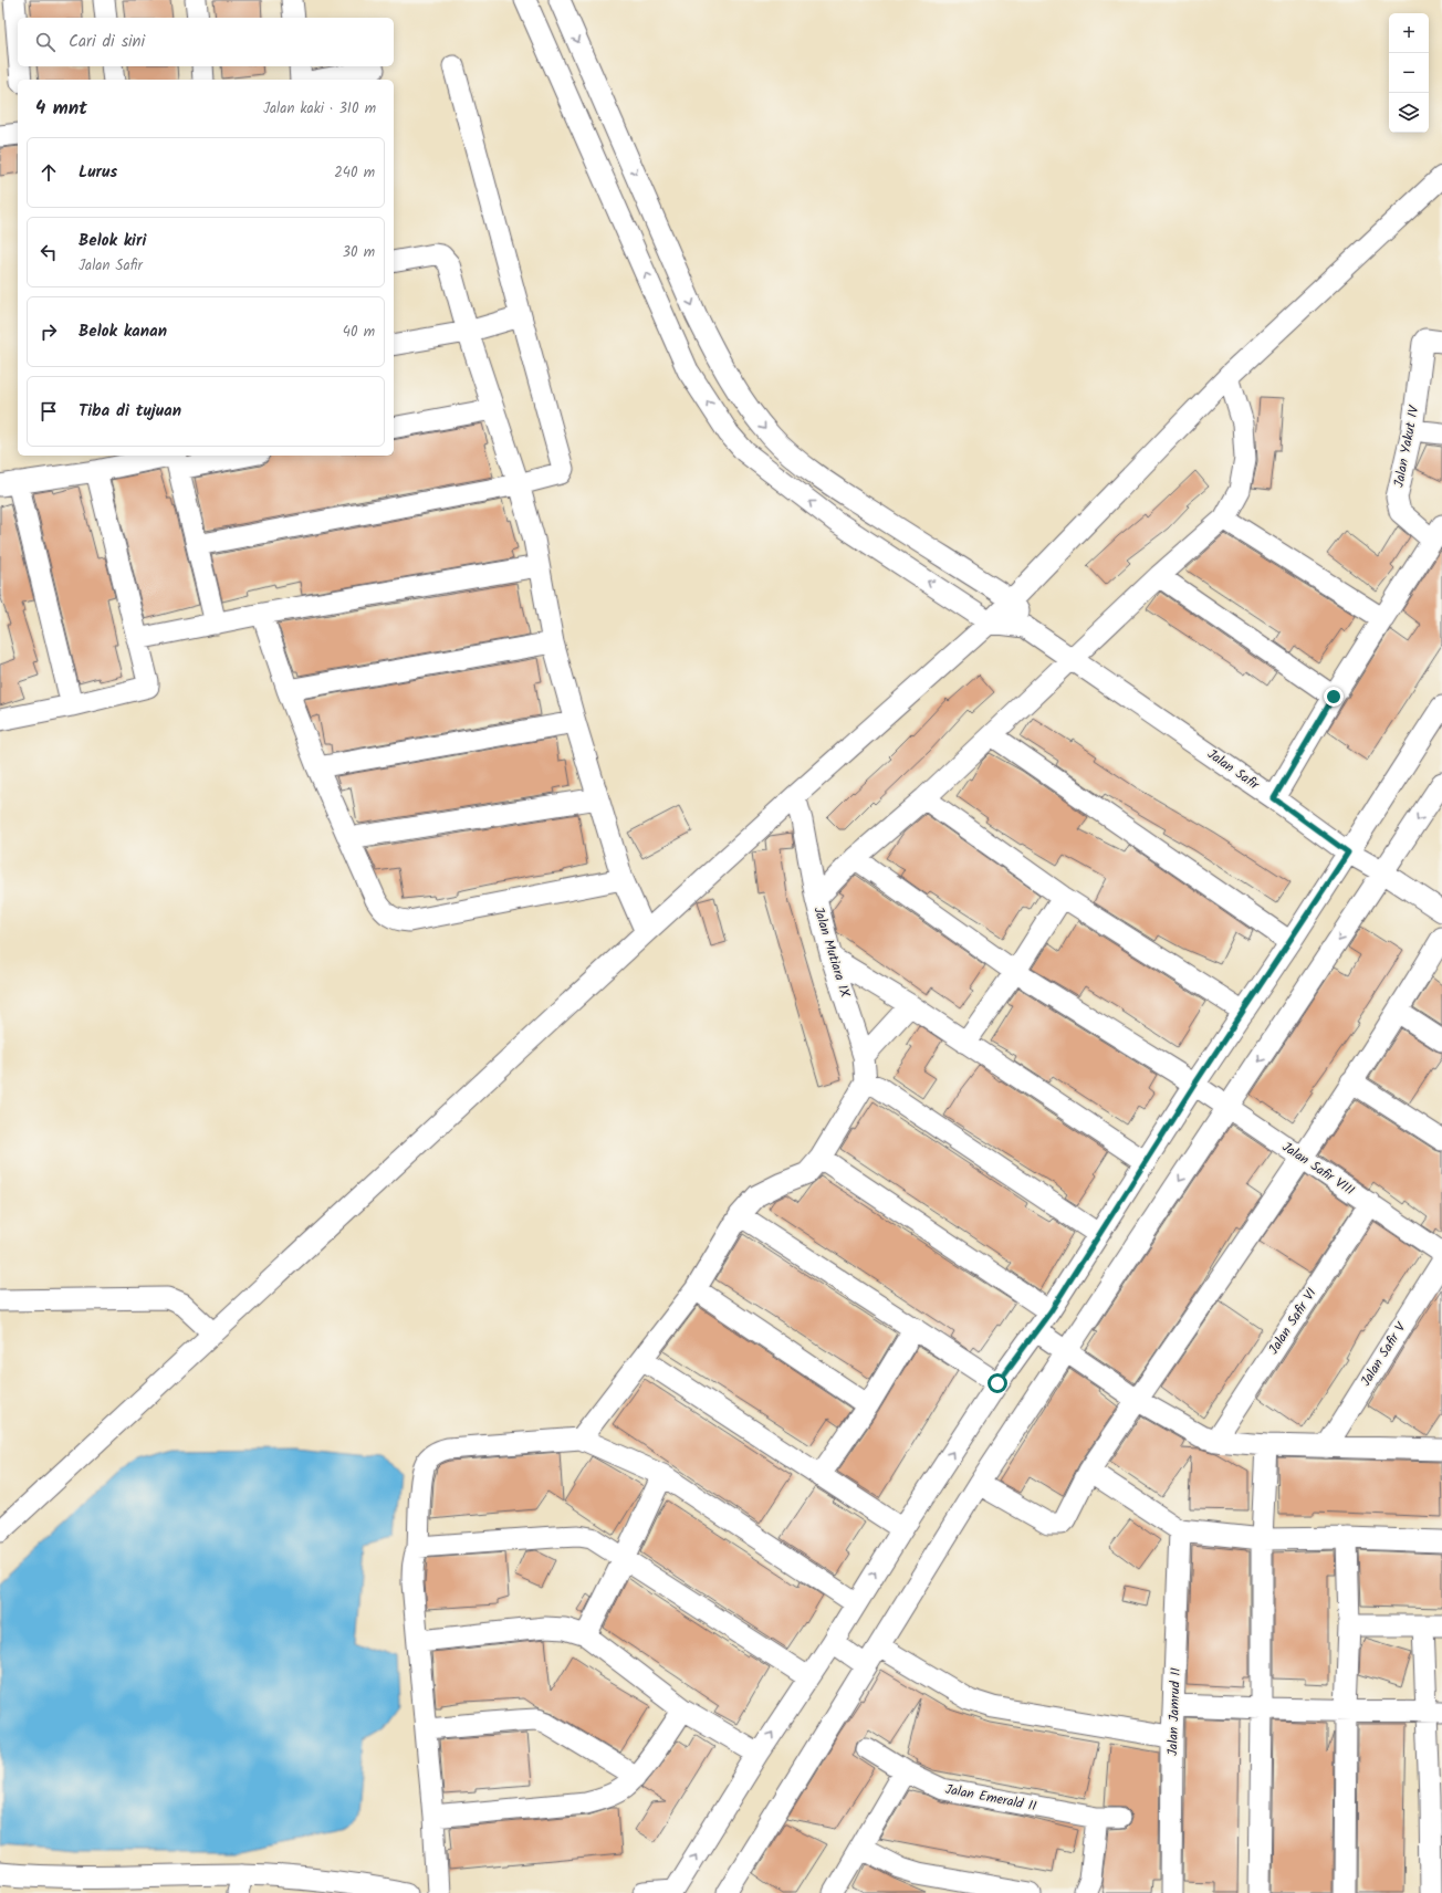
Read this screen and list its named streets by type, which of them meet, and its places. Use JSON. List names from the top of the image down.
{
  "streets": {
    "street": [
      "Jalan Yakut IV",
      "Jalan Safir",
      "Jalan Mutiara IX",
      "Jalan Safir VIII",
      "Jalan Safir VI",
      "Jalan Safir V",
      "Jalan Jamrud II",
      "Jalan Emerald II"
    ]
  },
  "crossings": [
    ["Jalan Safir VIII", "Jalan Safir VI"]
  ],
  "page": {
    "map_buttons": ["+", "−"],
    "search": "Cari di sini",
    "heading": ["4 mnt", "Jalan kaki · 310 m"],
    "list": [
      ["Lurus", "240 m"],
      ["Belok kiri", "Jalan Safir", "30 m"],
      ["Belok kanan", "40 m"],
      "Tiba di tujuan"
    ]
  }
}
